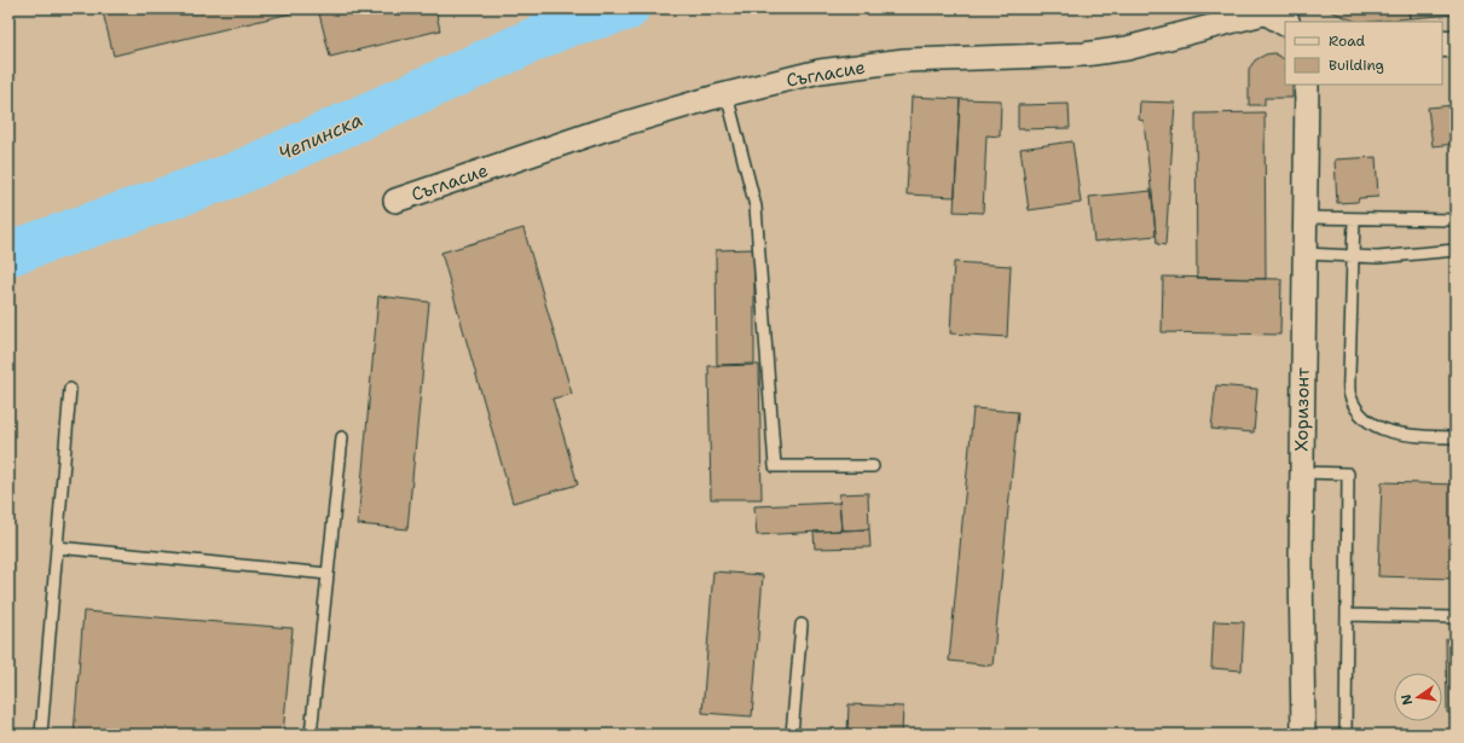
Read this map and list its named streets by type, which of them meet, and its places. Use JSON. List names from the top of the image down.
{
  "streets": {
    "street": ["Съгласие", "Хоризонт"]
  },
  "water": ["Чепинска"],
  "legend": ["Road", "Building"],
  "north": "left"
}
